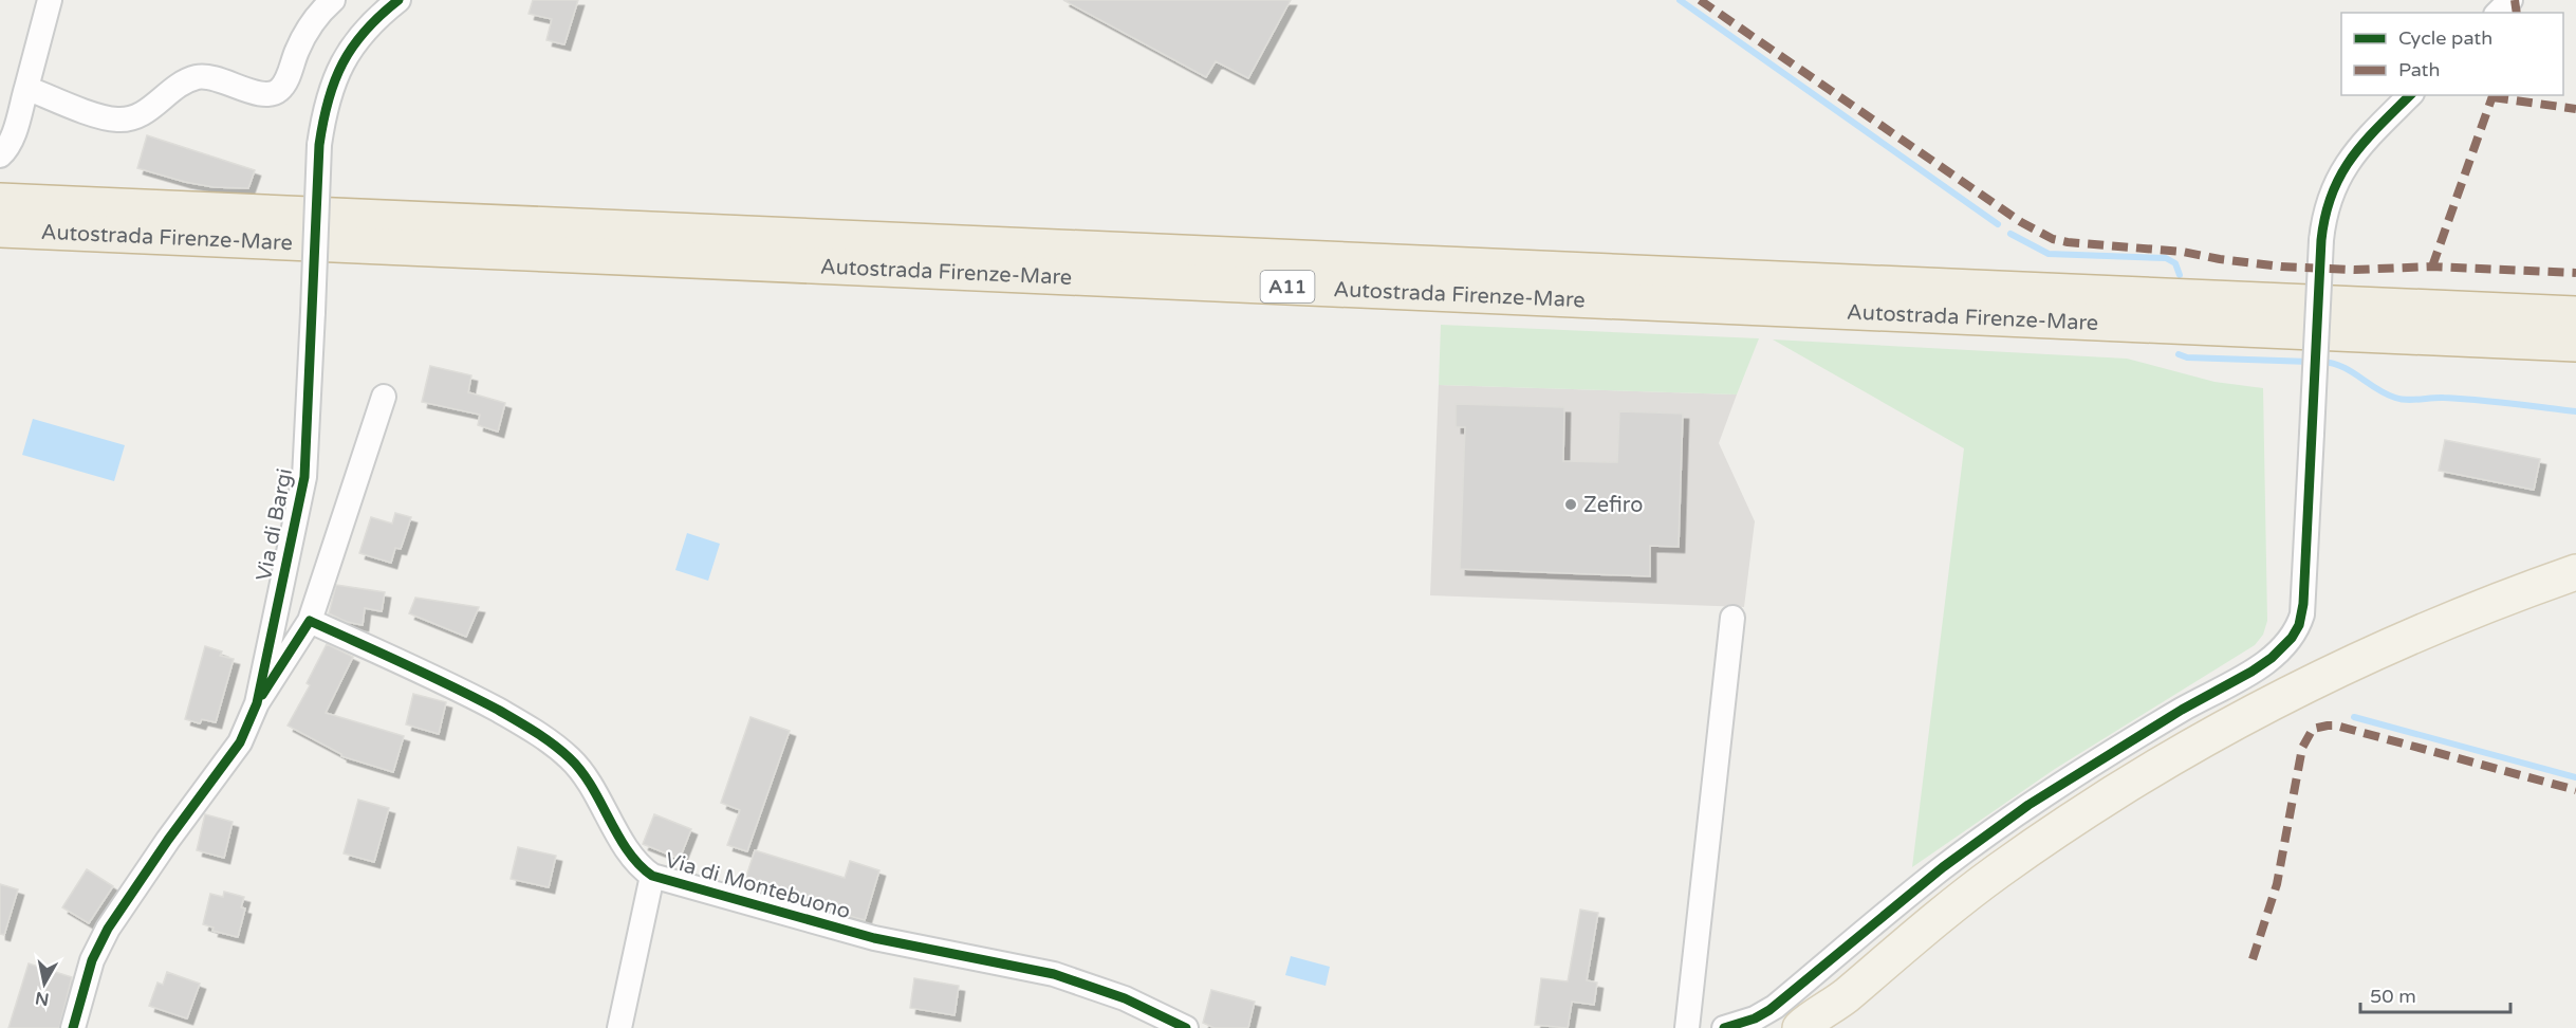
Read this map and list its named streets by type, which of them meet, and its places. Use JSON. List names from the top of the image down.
{
  "streets": {
    "highway": ["Autostrada Firenze-Mare", "A11"],
    "street": ["Via di Bargi", "Via di Montebuono"]
  },
  "places": ["Zefiro"],
  "legend": ["Cycle path", "Path"],
  "scale_bar": "50 m",
  "north": "bottom"
}
